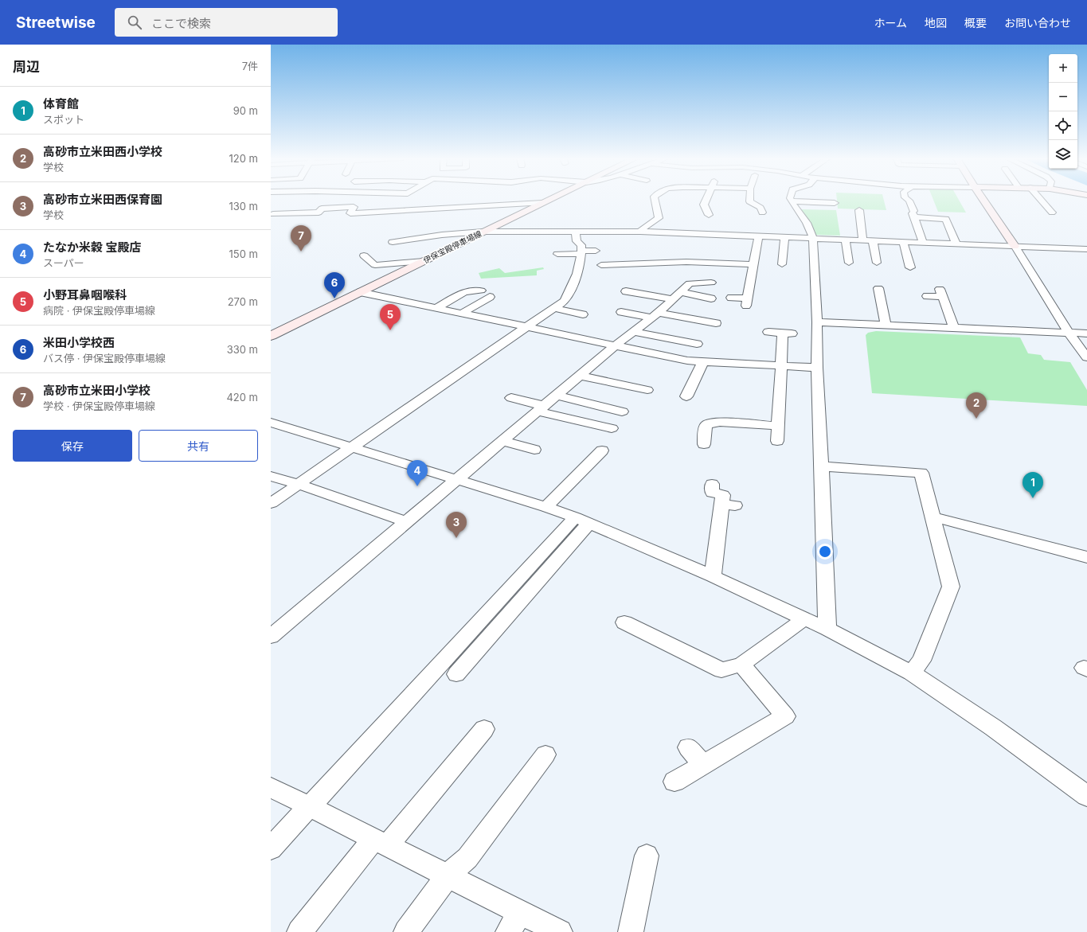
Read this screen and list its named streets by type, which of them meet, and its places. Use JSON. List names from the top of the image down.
{
  "streets": {
    "main road": ["伊保宝殿停車場線"]
  },
  "page": {
    "header": "Streetwise",
    "search": "ここで検索",
    "nav": [
      "ホーム",
      "地図",
      "概要",
      "お問い合わせ"
    ],
    "heading": ["周辺", "7件"],
    "map_buttons": ["+", "−"],
    "list": [
      {
        "mark": "1",
        "name": "体育館",
        "note": "スポット",
        "value": "90 m"
      },
      {
        "mark": "2",
        "name": "高砂市立米田西小学校",
        "note": "学校",
        "value": "120 m"
      },
      {
        "mark": "3",
        "name": "高砂市立米田西保育園",
        "note": "学校",
        "value": "130 m"
      },
      {
        "mark": "4",
        "name": "たなか米穀 宝殿店",
        "note": "スーパー",
        "value": "150 m"
      },
      {
        "mark": "5",
        "name": "小野耳鼻咽喉科",
        "note": "病院 · 伊保宝殿停車場線",
        "value": "270 m"
      },
      {
        "mark": "6",
        "name": "米田小学校西",
        "note": "バス停 · 伊保宝殿停車場線",
        "value": "330 m"
      },
      {
        "mark": "7",
        "name": "高砂市立米田小学校",
        "note": "学校 · 伊保宝殿停車場線",
        "value": "420 m"
      }
    ],
    "pins": [
      "7",
      "6",
      "5",
      "2",
      "4",
      "1",
      "3"
    ],
    "buttons": ["保存", "共有"]
  }
}
